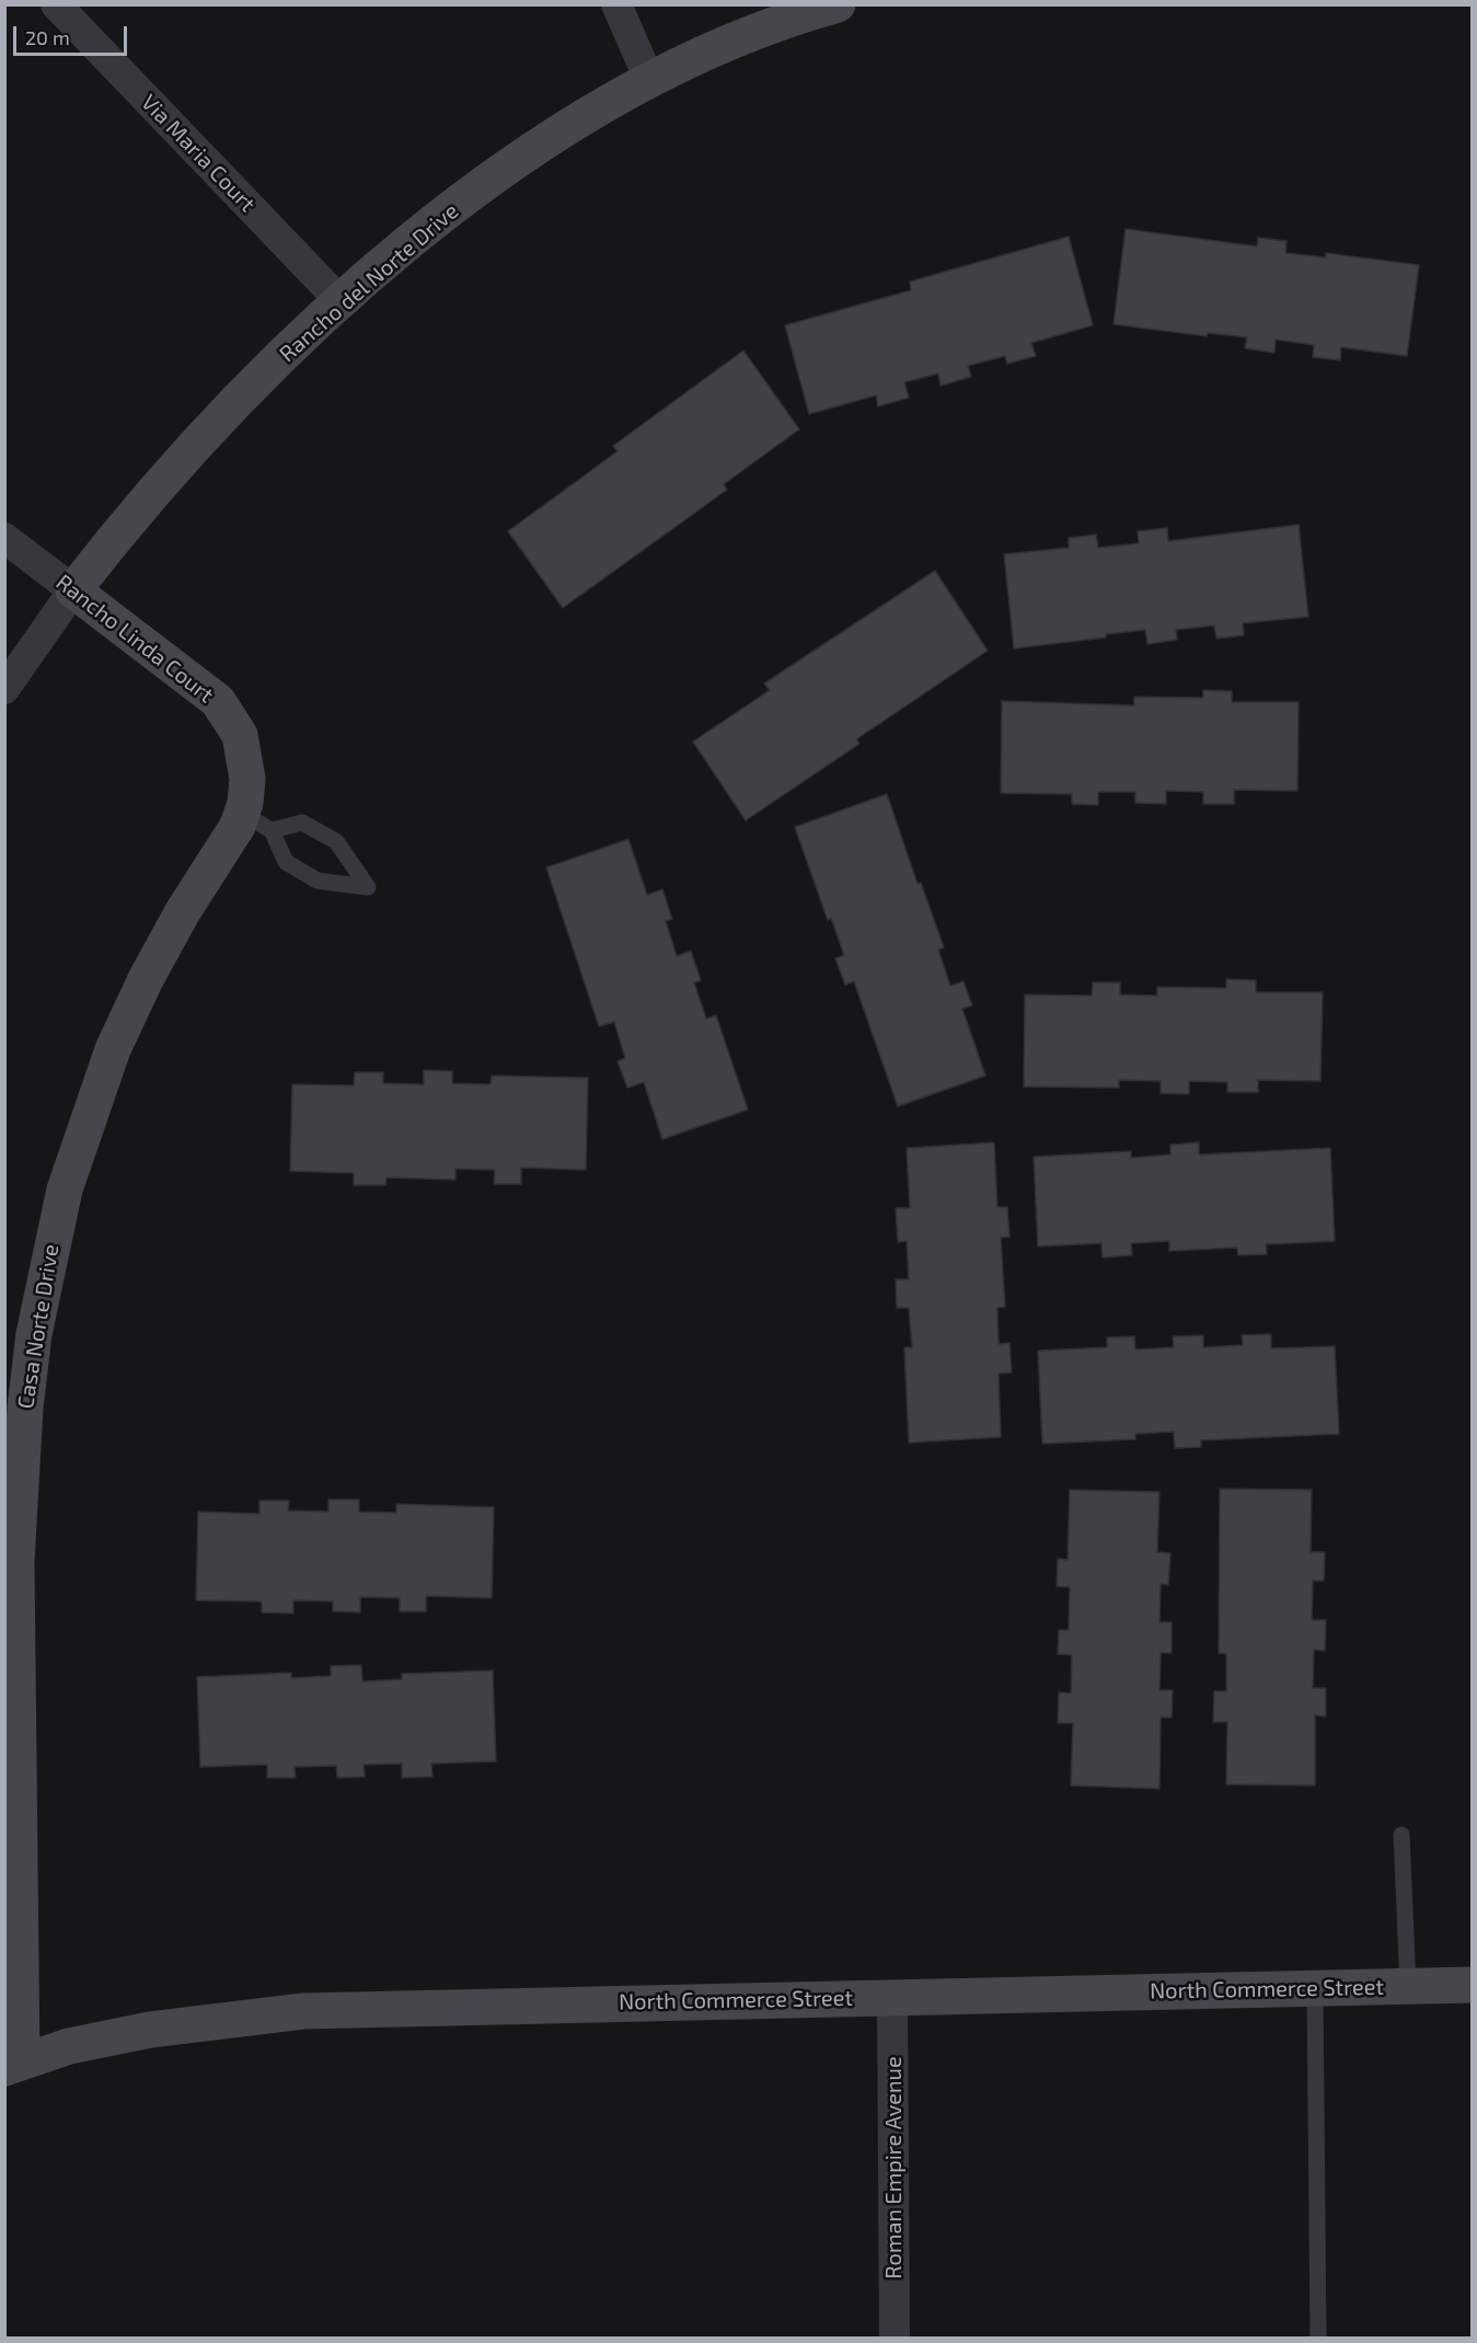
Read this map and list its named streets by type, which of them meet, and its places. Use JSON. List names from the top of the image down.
{
  "streets": {
    "street": [
      "Via Maria Court",
      "Rancho del Norte Drive",
      "Rancho Linda Court",
      "Casa Norte Drive",
      "North Commerce Street",
      "Roman Empire Avenue"
    ]
  },
  "crossings": [
    ["Via Maria Court", "Rancho del Norte Drive"],
    ["Rancho del Norte Drive", "Rancho Linda Court"],
    ["Rancho Linda Court", "Casa Norte Drive"],
    ["Casa Norte Drive", "North Commerce Street"],
    ["North Commerce Street", "Roman Empire Avenue"]
  ],
  "scale_bar": "20 m"
}
